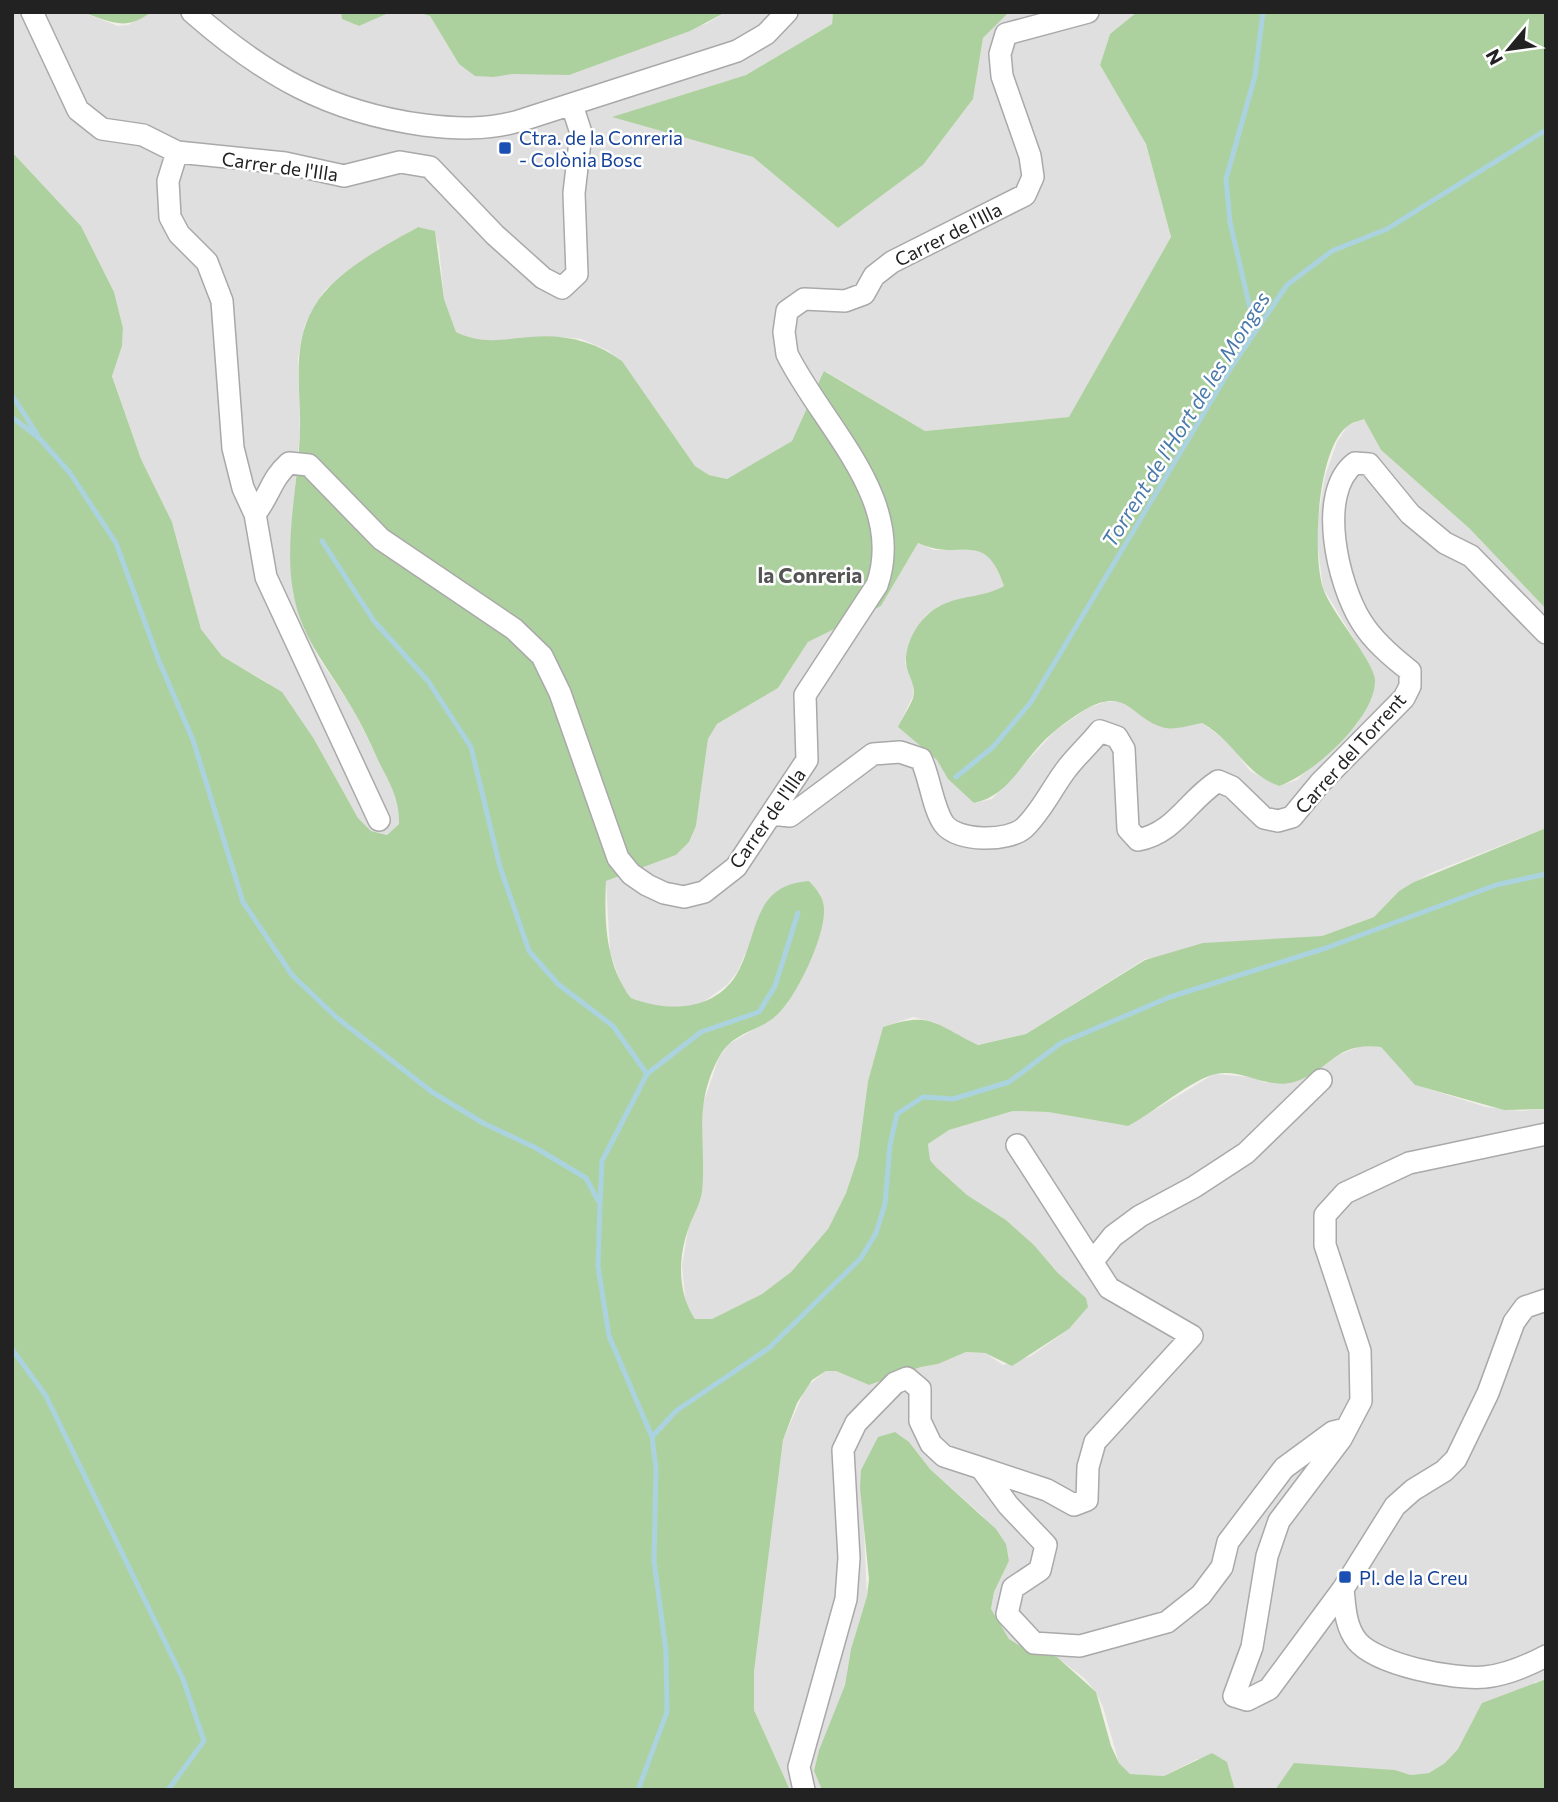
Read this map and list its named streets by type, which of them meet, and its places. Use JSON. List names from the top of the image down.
{
  "streets": {
    "street": ["Carrer de l'Illa", "Carrer del Torrent"]
  },
  "crossings": [
    ["Carrer de l'Illa", "Carrer del Torrent"]
  ],
  "districts": ["la Conreria"],
  "water": ["Torrent de l'Hort de les Monges"],
  "places": {
    "transit": ["Ctra. de la Conreria - Colònia Bosc", "Pl. de la Creu"]
  },
  "north": "bottom left"
}
